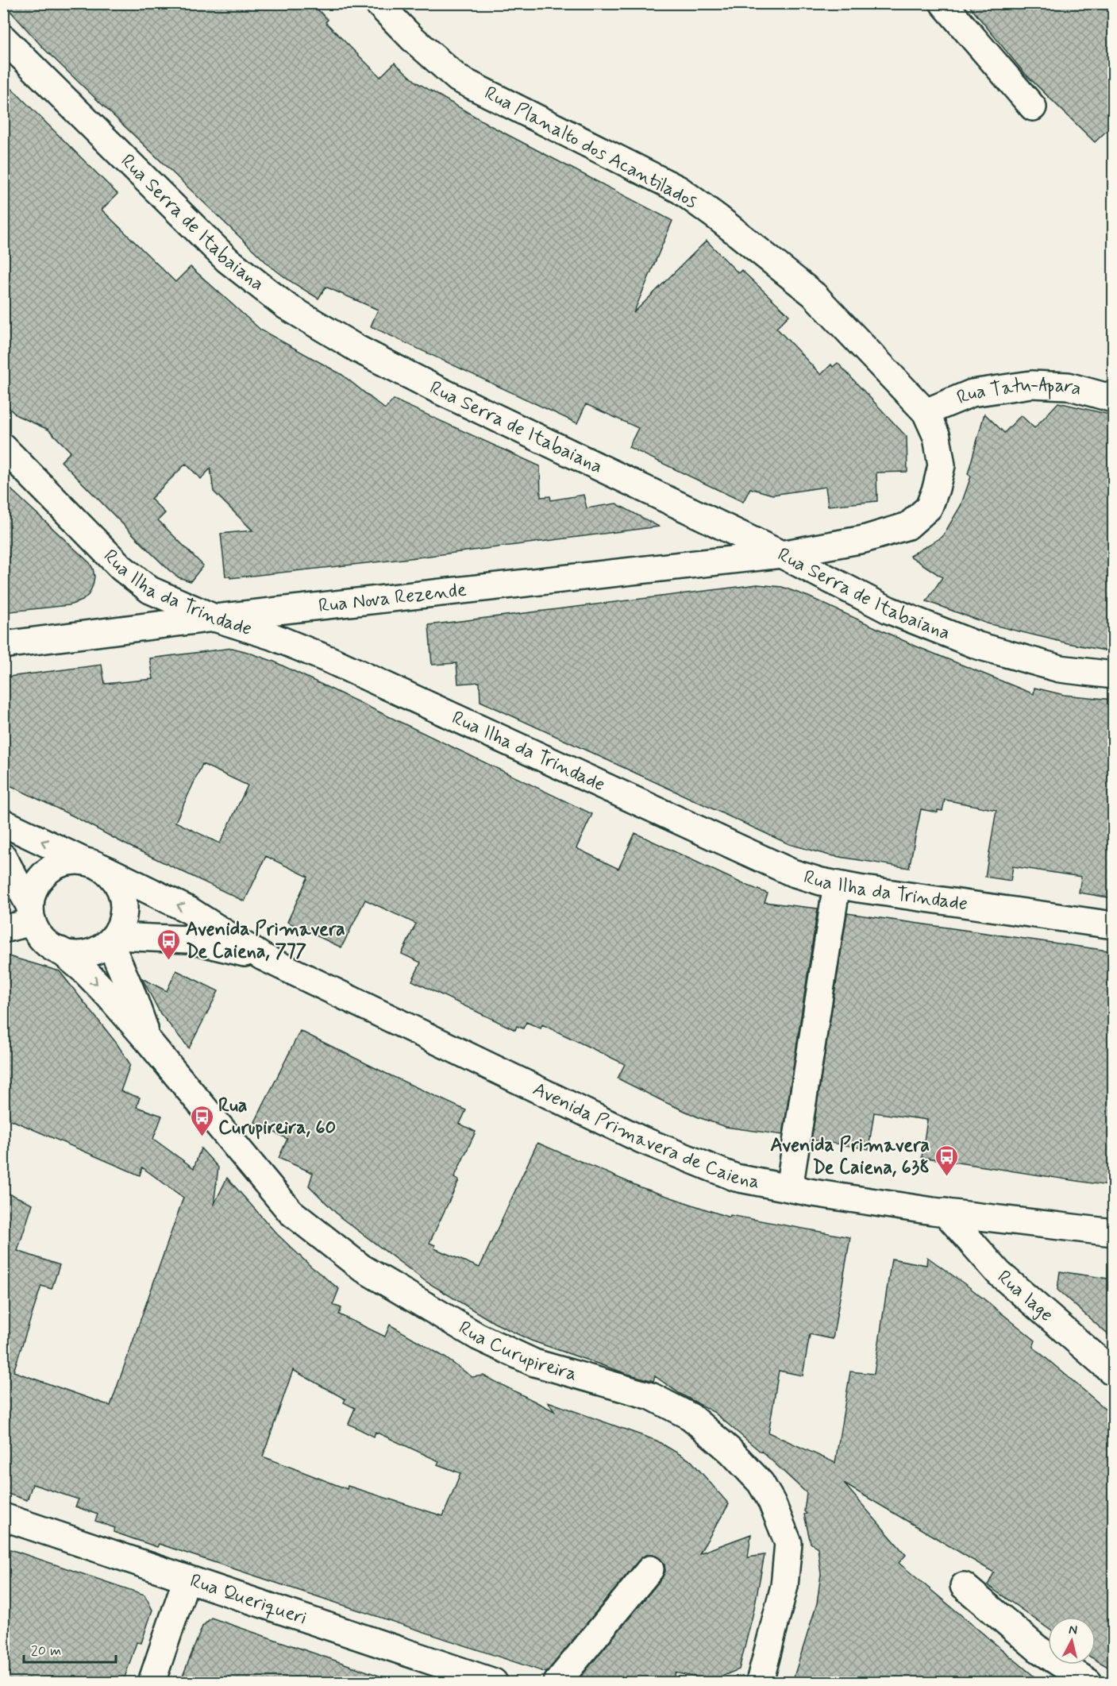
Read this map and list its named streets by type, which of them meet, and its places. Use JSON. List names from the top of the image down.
{
  "streets": {
    "street": [
      "Rua Planalto dos Acantilados",
      "Rua Serra de Itabaiana",
      "Rua Tatu-Apara",
      "Rua Ilha da Trindade",
      "Rua Nova Rezende",
      "Avenida Primavera de Caiena",
      "Rua Iage",
      "Rua Curupireira",
      "Rua Queriqueri"
    ]
  },
  "crossings": [
    ["Rua Planalto dos Acantilados", "Rua Serra de Itabaiana"],
    ["Rua Planalto dos Acantilados", "Rua Tatu-Apara"],
    ["Rua Planalto dos Acantilados", "Rua Nova Rezende"],
    ["Rua Serra de Itabaiana", "Rua Nova Rezende"],
    ["Rua Ilha da Trindade", "Rua Nova Rezende"],
    ["Avenida Primavera de Caiena", "Rua Iage"],
    ["Avenida Primavera de Caiena", "Rua Curupireira"]
  ],
  "places": {
    "bus stop": ["Avenida Primavera De Caiena, 777", "Rua Curupireira, 60", "Avenida Primavera De Caiena, 638"]
  },
  "scale_bar": "20 m",
  "north": "top"
}
